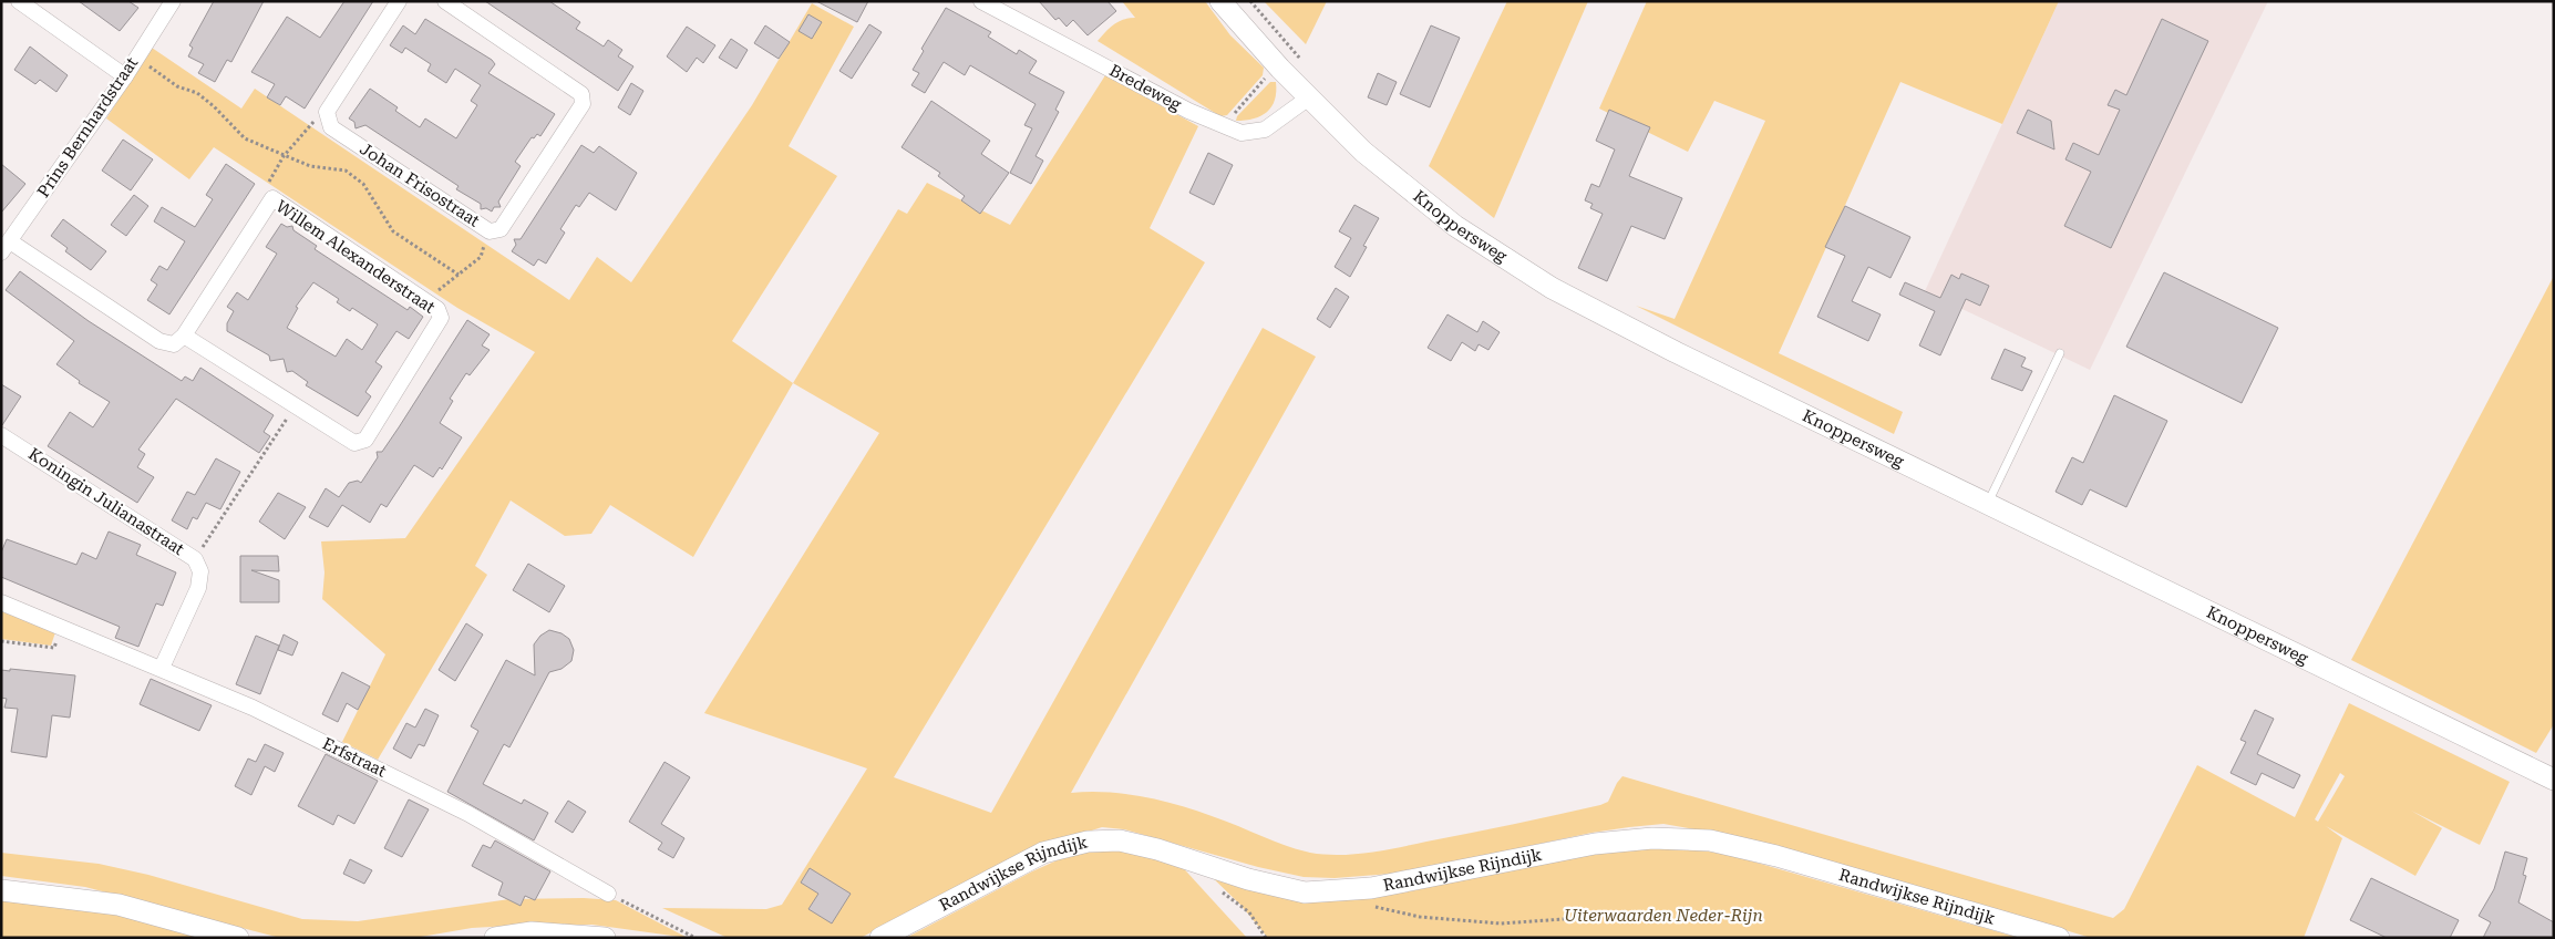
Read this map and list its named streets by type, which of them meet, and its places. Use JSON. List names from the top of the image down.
{
  "streets": {
    "street": [
      "Bredeweg",
      "Prins Bernhardstraat",
      "Johan Frisostraat",
      "Knoppersweg",
      "Willem Alexanderstraat",
      "Koningin Julianastraat",
      "Erfstraat",
      "Randwijkse Rijndijk"
    ]
  },
  "crossings": [
    ["Bredeweg", "Knoppersweg"],
    ["Koningin Julianastraat", "Erfstraat"]
  ],
  "parks": ["Uiterwaarden Neder-Rijn"]
}
